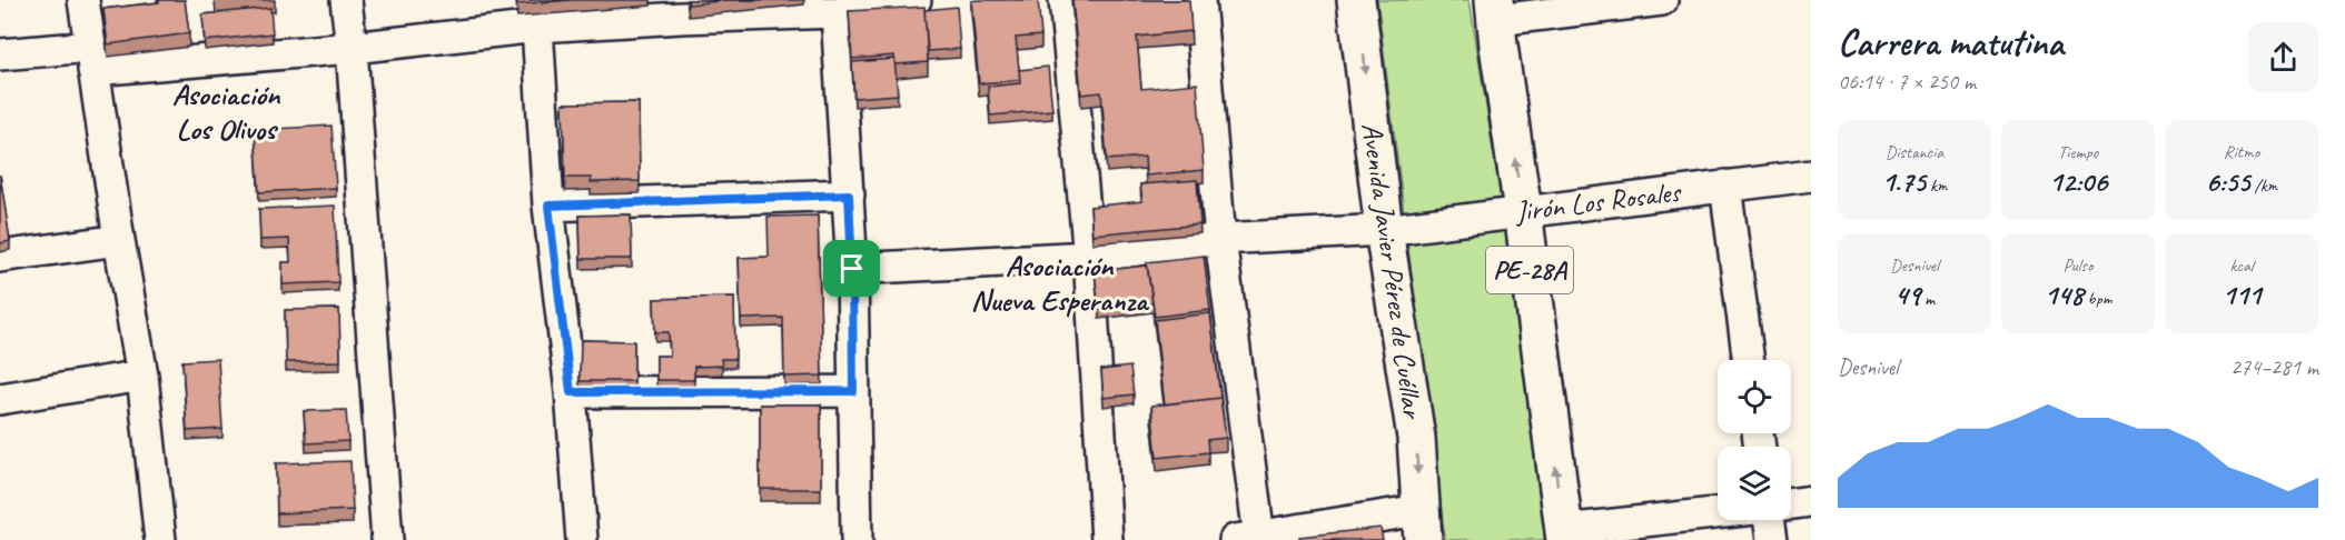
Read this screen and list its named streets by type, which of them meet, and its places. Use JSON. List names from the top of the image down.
{
  "streets": {
    "highway": ["Avenida Javier Pérez de Cuéllar", "PE-28A"],
    "street": ["Jirón Los Rosales"]
  },
  "crossings": [
    ["Jirón Los Rosales", "Avenida Javier Pérez de Cuéllar"],
    ["Jirón Los Rosales", "PE-28A"]
  ],
  "districts": ["Asociación Los Olivos", "Asociación Nueva Esperanza"],
  "page": {
    "heading": ["Carrera matutina", "06:14 · 7 × 250 m"],
    "stats": [
      ["Distancia", "1.75 km"],
      ["Tiempo", "12:06"],
      ["Ritmo", "6:55 /km"],
      ["Desnivel", "49 m"],
      ["Pulso", "148 bpm"],
      ["kcal", "111"]
    ],
    "chart": ["Desnivel", "274–281 m"]
  }
}
